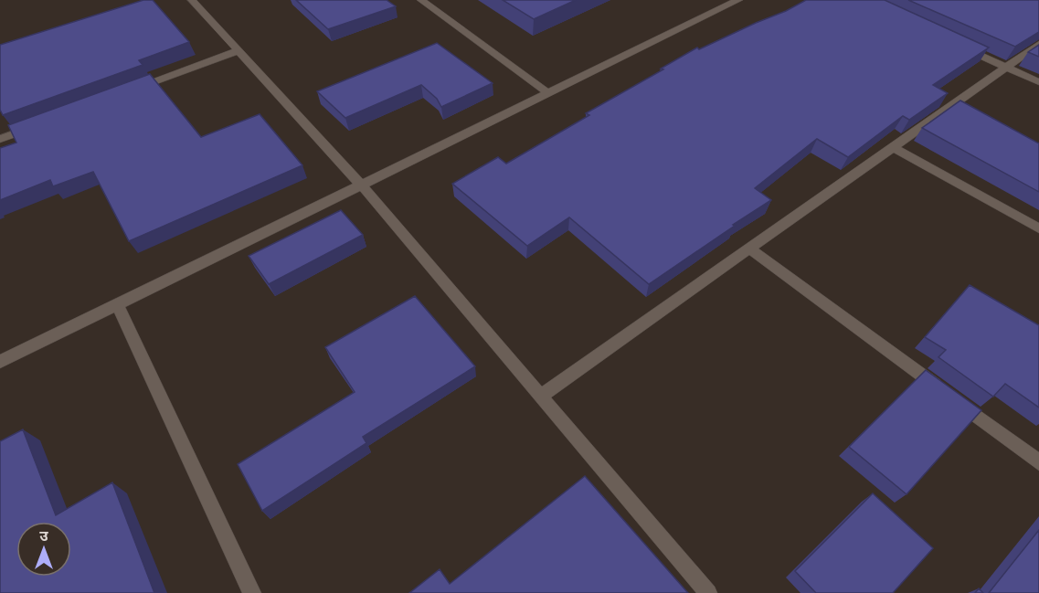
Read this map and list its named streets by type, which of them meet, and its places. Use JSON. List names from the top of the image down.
{
  "north": "top"
}
